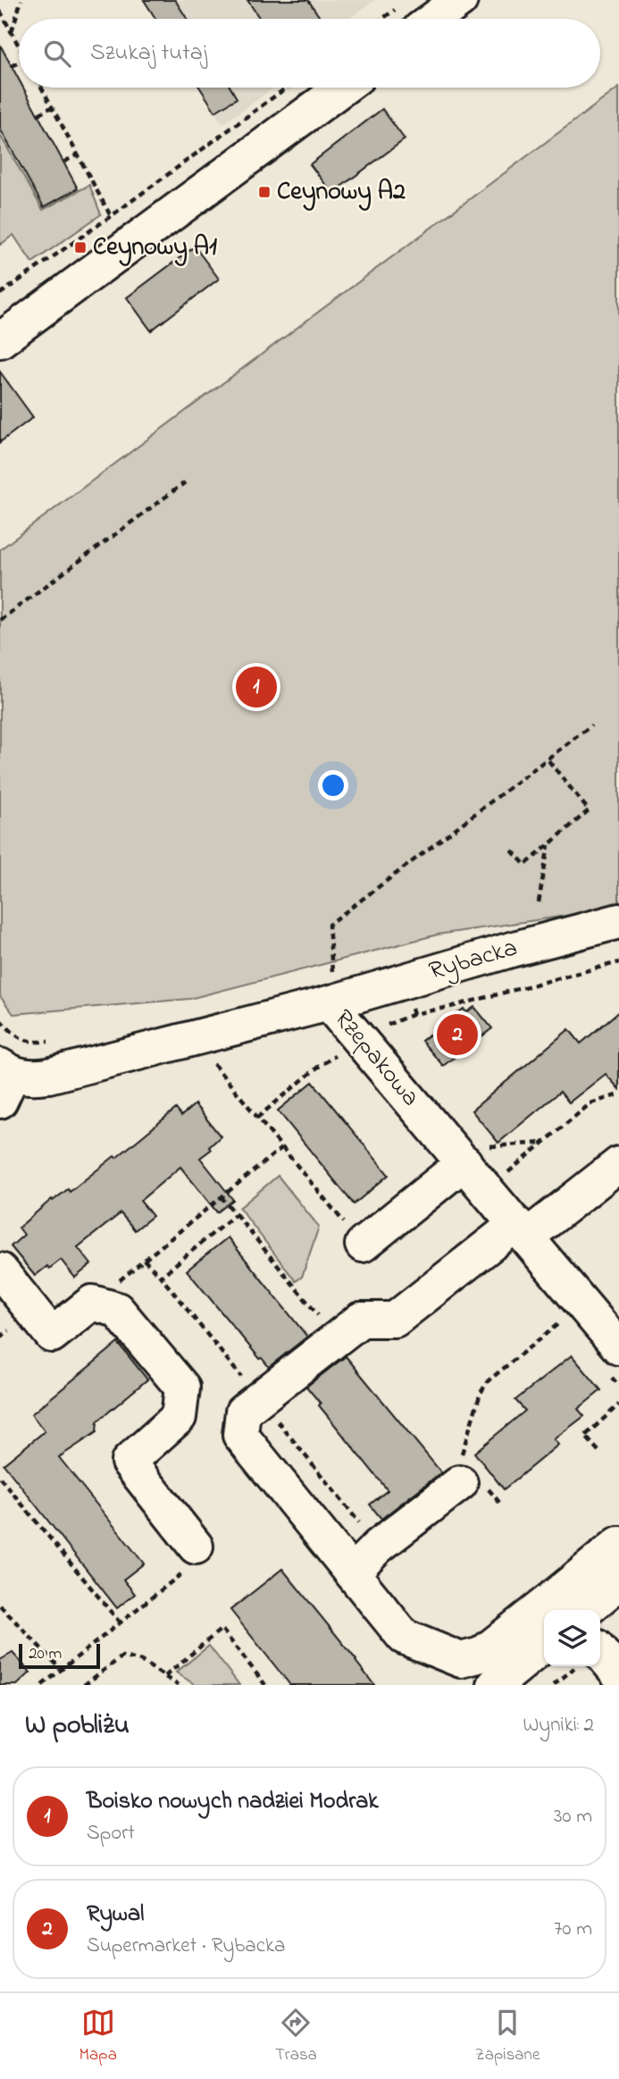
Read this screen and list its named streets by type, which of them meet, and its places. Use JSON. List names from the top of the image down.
{
  "streets": {
    "street": ["Rybacka", "Rzepakowa"]
  },
  "crossings": [
    ["Rybacka", "Rzepakowa"]
  ],
  "places": {
    "transit": ["Ceynowy A2", "Ceynowy A1"]
  },
  "scale_bar": "20 m",
  "page": {
    "search": "Szukaj tutaj",
    "pins": ["1", "2"],
    "scale": "20 m",
    "heading": ["W pobliżu", "Wyniki: 2"],
    "list": [
      {
        "mark": "1",
        "name": "Boisko nowych nadziei Modrak",
        "note": "Sport",
        "value": "30 m"
      },
      {
        "mark": "2",
        "name": "Rywal",
        "note": "Supermarket · Rybacka",
        "value": "70 m"
      }
    ],
    "nav": ["Mapa", "Trasa", "Zapisane"]
  }
}
